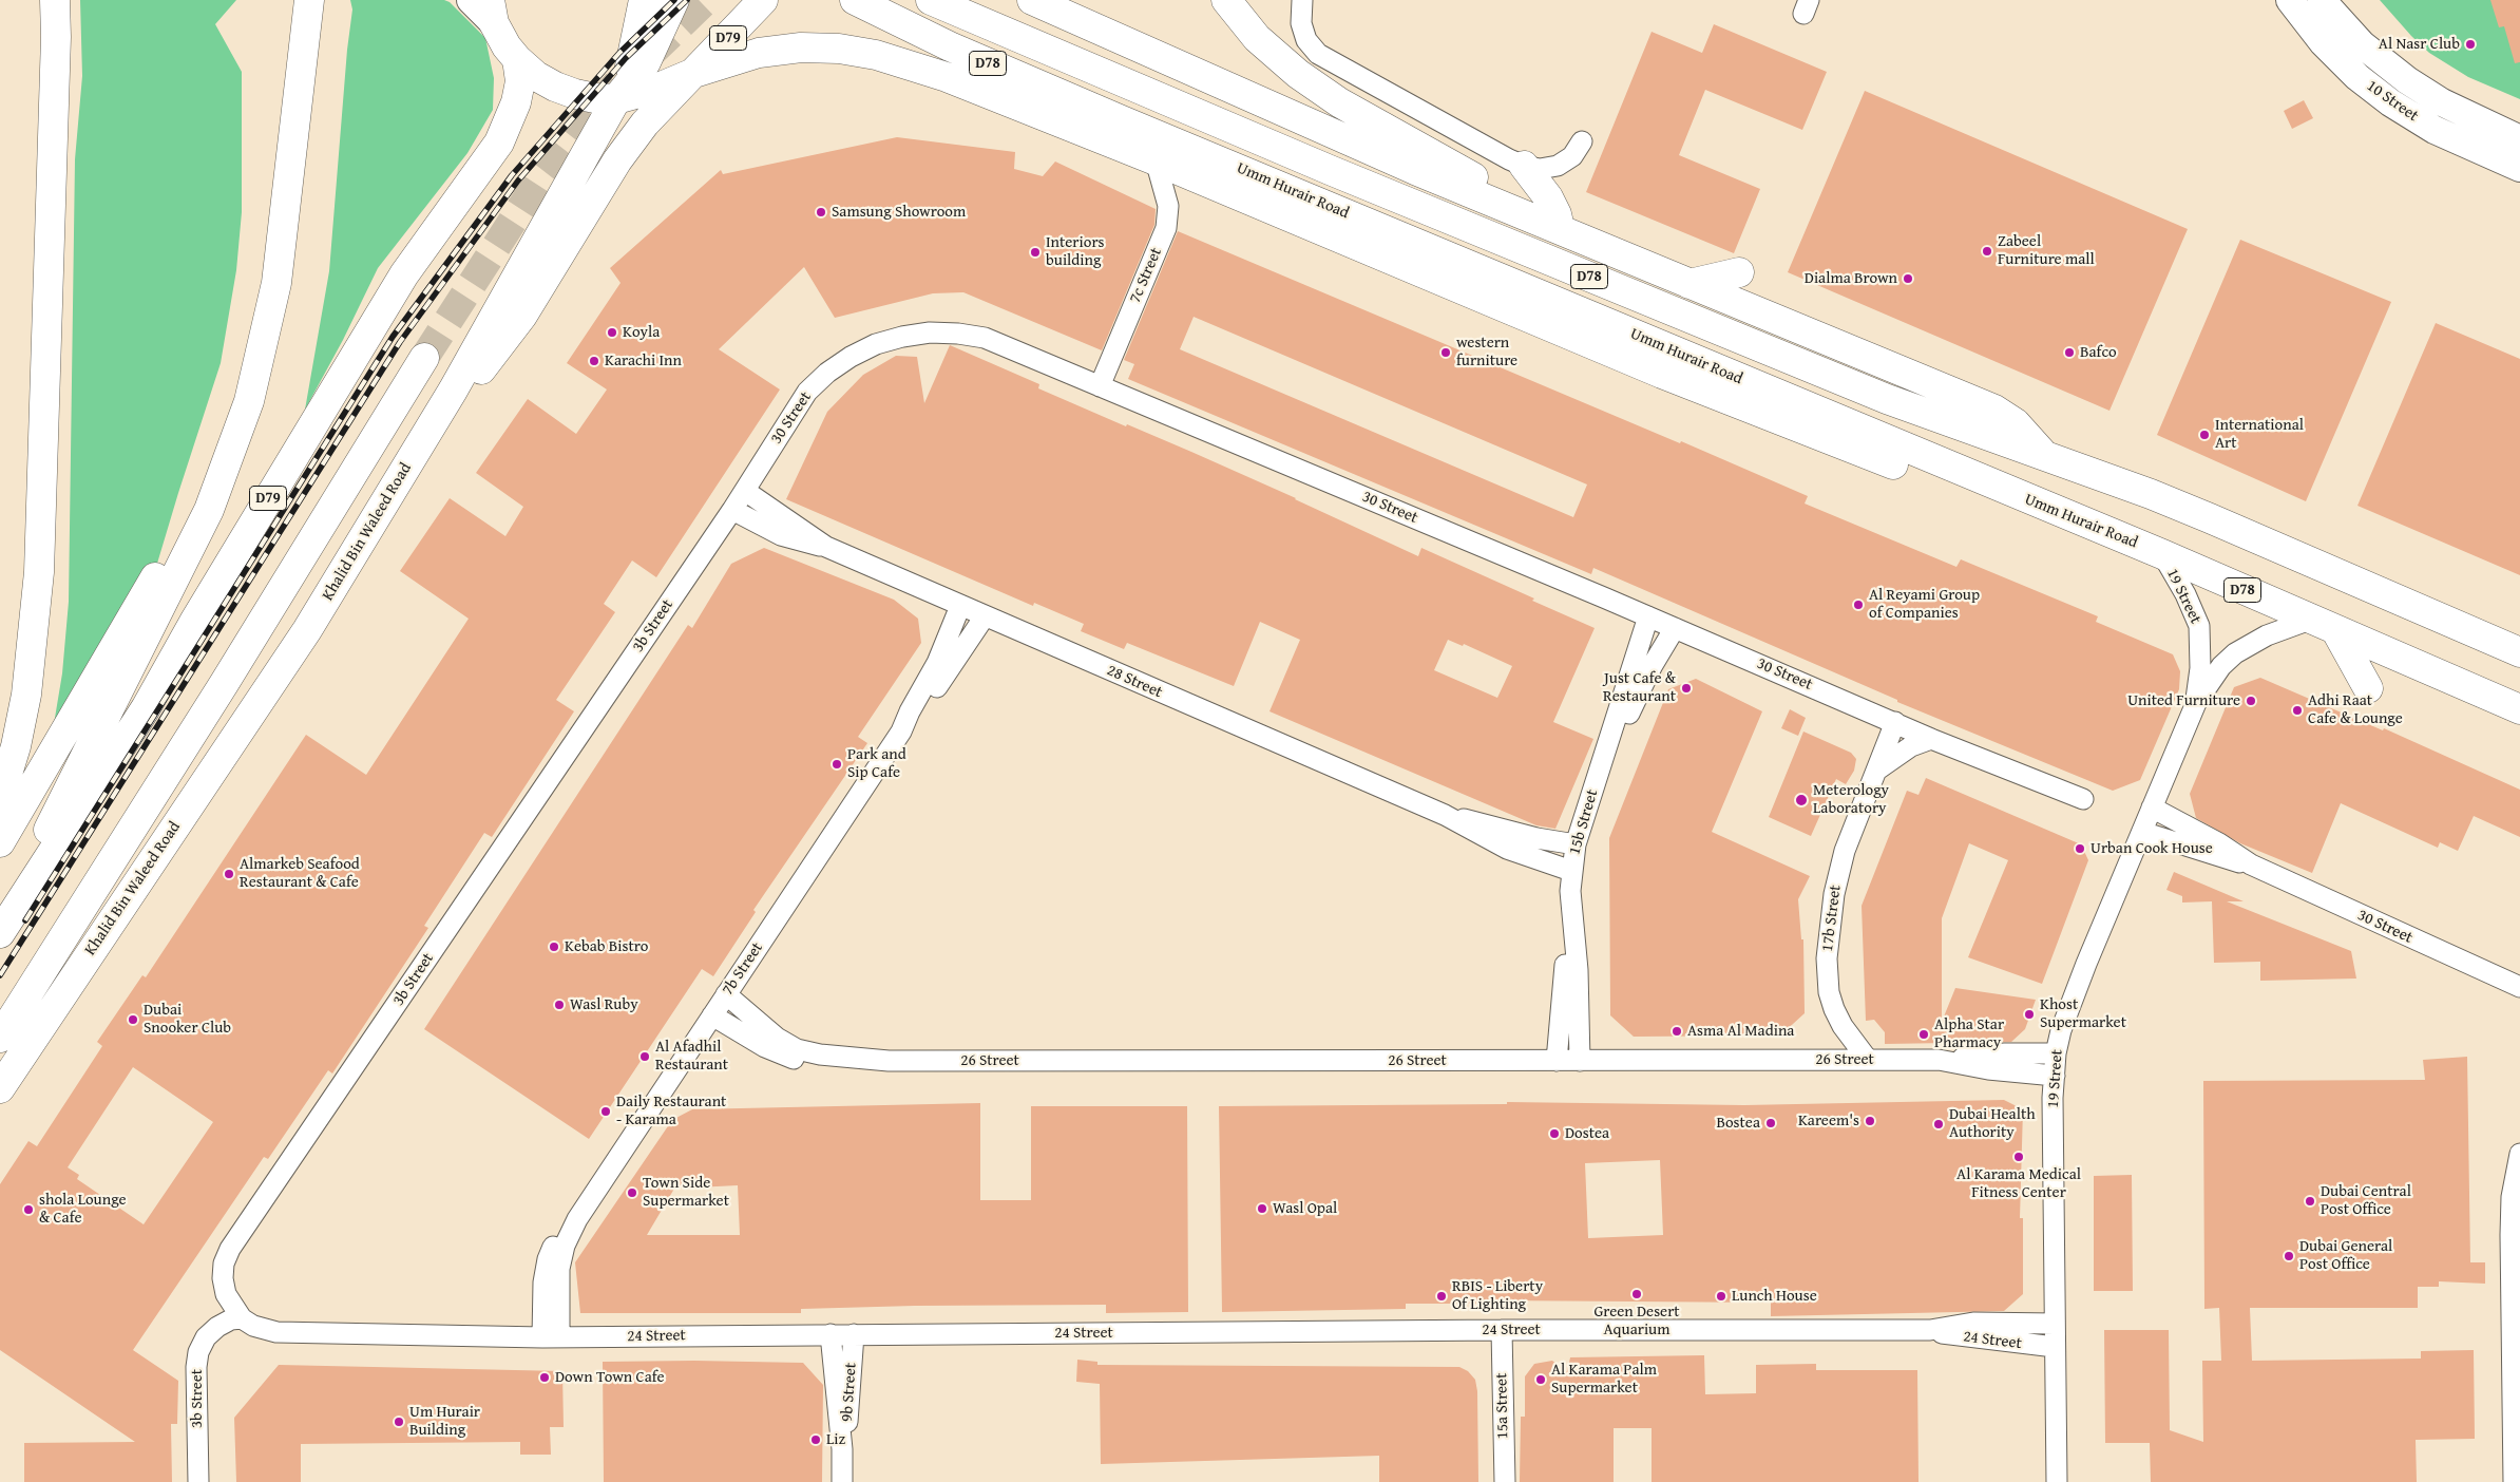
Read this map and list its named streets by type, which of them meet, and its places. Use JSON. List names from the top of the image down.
{
  "streets": {
    "main road": [
      "D79",
      "D78",
      "10 Street",
      "Umm Hurair Road",
      "Khalid Bin Waleed Road"
    ],
    "street": [
      "7c Street",
      "30 Street",
      "19 Street",
      "3b Street",
      "28 Street",
      "15b Street",
      "17b Street",
      "7b Street",
      "26 Street",
      "24 Street",
      "9b Street",
      "15a Street"
    ]
  },
  "crossings": [
    ["Umm Hurair Road", "19 Street"],
    ["7c Street", "30 Street"],
    ["30 Street", "19 Street"],
    ["30 Street", "3b Street"],
    ["30 Street", "28 Street"],
    ["30 Street", "15b Street"],
    ["30 Street", "17b Street"],
    ["19 Street", "26 Street"],
    ["19 Street", "24 Street"],
    ["3b Street", "28 Street"],
    ["3b Street", "24 Street"],
    ["28 Street", "15b Street"],
    ["28 Street", "7b Street"],
    ["15b Street", "26 Street"],
    ["17b Street", "26 Street"],
    ["7b Street", "26 Street"],
    ["7b Street", "24 Street"],
    ["24 Street", "9b Street"],
    ["24 Street", "15a Street"]
  ],
  "places": [
    "Al Nasr Club",
    "Samsung Showroom",
    "Zabeel Furniture mall",
    "Interiors building",
    "Dialma Brown",
    "Koyla",
    "western furniture",
    "Bafco",
    "Karachi Inn",
    "International Art",
    "Al Reyami Group of Companies",
    "Just Cafe & Restaurant",
    "United Furniture",
    "Adhi Raat Cafe & Lounge",
    "Park and Sip Cafe",
    "Meterology Laboratory",
    "Urban Cook House",
    "Almarkeb Seafood Restaurant & Cafe",
    "Kebab Bistro",
    "Wasl Ruby",
    "Khost Supermarket",
    "Dubai Snooker Club",
    "Asma Al Madina",
    "Alpha Star Pharmacy",
    "Al Afadhil Restaurant",
    "Daily Restaurant - Karama",
    "Kareem's",
    "Bostea",
    "Dubai Health Authority",
    "Dostea",
    "Al Karama Medical Fitness Center",
    "Town Side Supermarket",
    "Dubai Central Post Office",
    "Wasl Opal",
    "shola Lounge & Cafe",
    "Dubai General Post Office",
    "Green Desert Aquarium",
    "RBIS - Liberty Of Lighting",
    "Lunch House",
    "Down Town Cafe",
    "Al Karama Palm Supermarket",
    "Um Hurair Building",
    "Liz"
  ]
}
